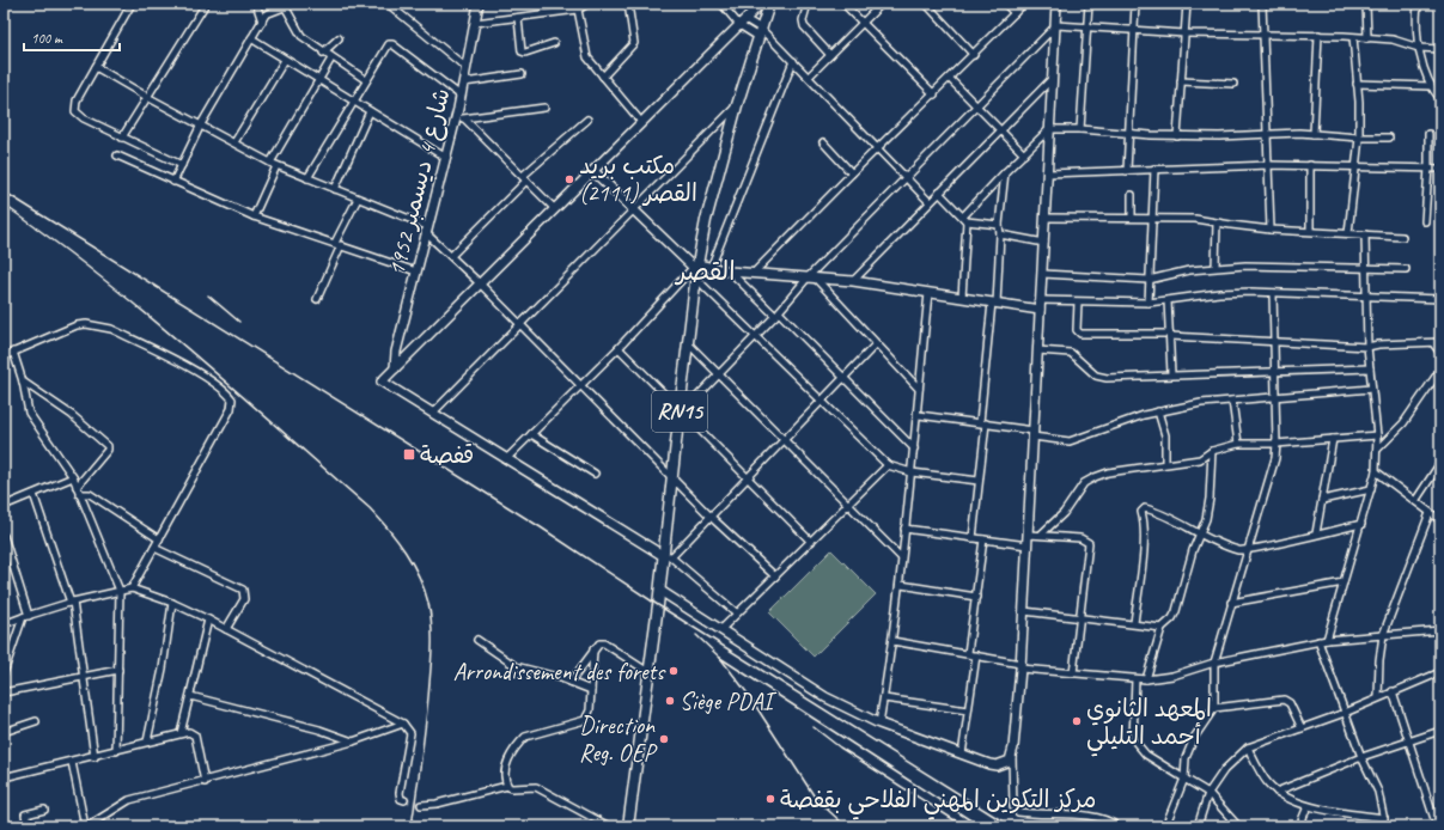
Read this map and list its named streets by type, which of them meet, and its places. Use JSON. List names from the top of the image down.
{
  "streets": {
    "main road": ["RN15"],
    "street": ["شارع 4 ديسمبر 1952"]
  },
  "districts": ["القصر"],
  "places": {
    "other": [
      "مكتب بريد القصر (2111)",
      "Arrondissement des forets",
      "Siège PDAI",
      "المعهد الثانوي أحمد التليلي",
      "Direction Reg. OEP",
      "مركز التكوين المهني الفلاحي بقفصة"
    ],
    "transit": ["قفصة"]
  },
  "scale_bar": "100 m"
}
